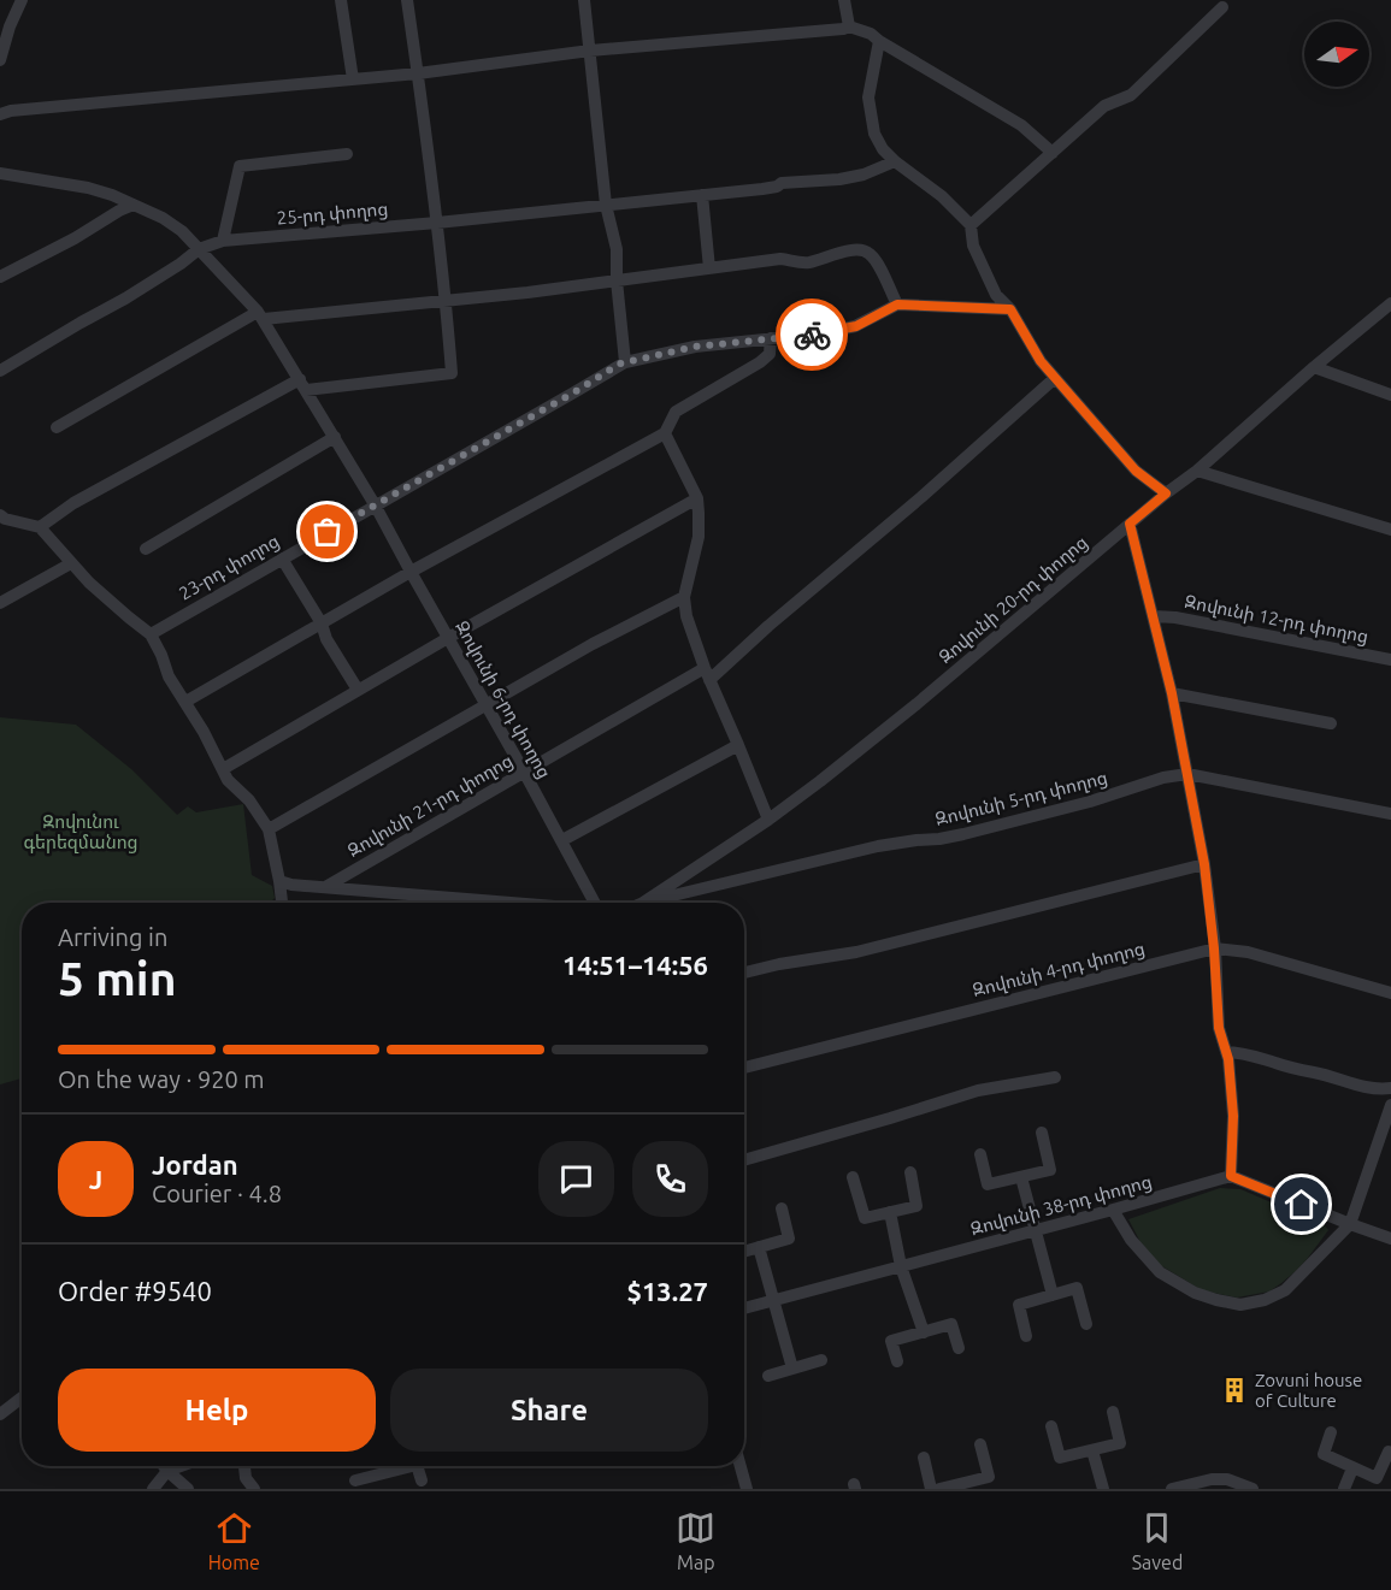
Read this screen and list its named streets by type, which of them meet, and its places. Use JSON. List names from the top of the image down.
{
  "streets": {
    "street": [
      "25-րդ փողոց",
      "23-րդ փողոց",
      "Զովունի 20-րդ փողոց",
      "Զովունի 12-րդ փողոց",
      "Զովունի 6-րդ փողոց",
      "Զովունի 5-րդ փողոց",
      "Զովունի 21-րդ փողոց",
      "Զովունի 4-րդ փողոց",
      "Զովունի 38-րդ փողոց"
    ]
  },
  "crossings": [
    ["25-րդ փողոց", "Զովունի 6-րդ փողոց"],
    ["23-րդ փողոց", "Զովունի 6-րդ փողոց"],
    ["Զովունի 20-րդ փողոց", "Զովունի 5-րդ փողոց"],
    ["Զովունի 6-րդ փողոց", "Զովունի 21-րդ փողոց"]
  ],
  "parks": ["Զովունու գերեզմանոց"],
  "places": {
    "building": ["Zovuni house of Culture"]
  },
  "north": "right",
  "page": {
    "heading": ["5 min", "Arriving in", "14:51–14:56"],
    "panel": [
      "Jordan",
      "Courier · 4.8",
      "Order #9540",
      "$13.27"
    ],
    "bar": "On the way · 920 m",
    "round": "J",
    "buttons": ["Help", "Share"],
    "tabs": ["Home", "Map", "Saved"]
  }
}
